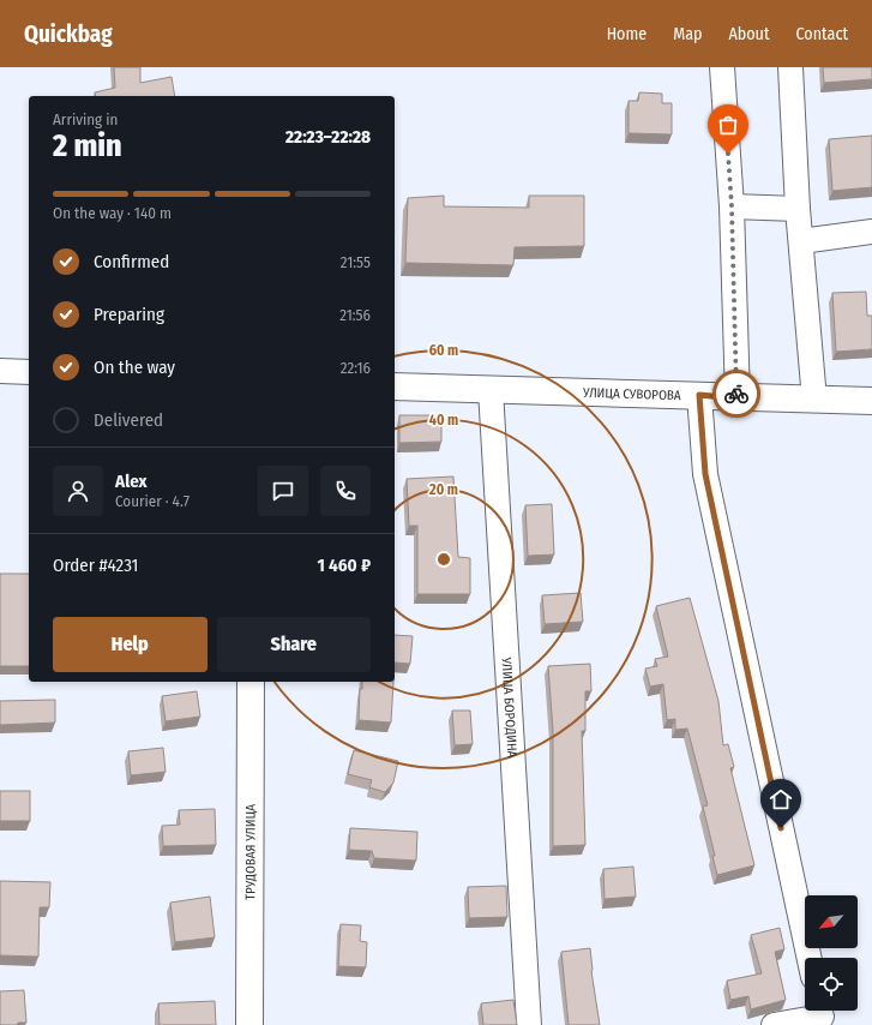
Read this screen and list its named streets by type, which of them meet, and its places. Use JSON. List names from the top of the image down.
{
  "streets": {
    "main road": ["УЛИЦА СУВОРОВА", "ТРУДОВАЯ УЛИЦА"],
    "street": ["УЛИЦА БОРОДИНА"]
  },
  "crossings": [
    ["УЛИЦА СУВОРОВА", "УЛИЦА БОРОДИНА"]
  ],
  "north": "bottom left",
  "page": {
    "header": "Quickbag",
    "nav": [
      "Home",
      "Map",
      "About",
      "Contact"
    ],
    "heading": ["2 min", "Arriving in", "22:23–22:28"],
    "panel": [
      "Alex",
      "Courier · 4.7",
      "Order #4231",
      "1 460 ₽"
    ],
    "bar": "On the way · 140 m",
    "list": [
      ["Confirmed", "21:55"],
      ["Preparing", "21:56"],
      ["On the way", "22:16"],
      "Delivered"
    ],
    "buttons": ["Help", "Share"]
  },
  "rings": ["60 m", "40 m", "20 m"]
}
